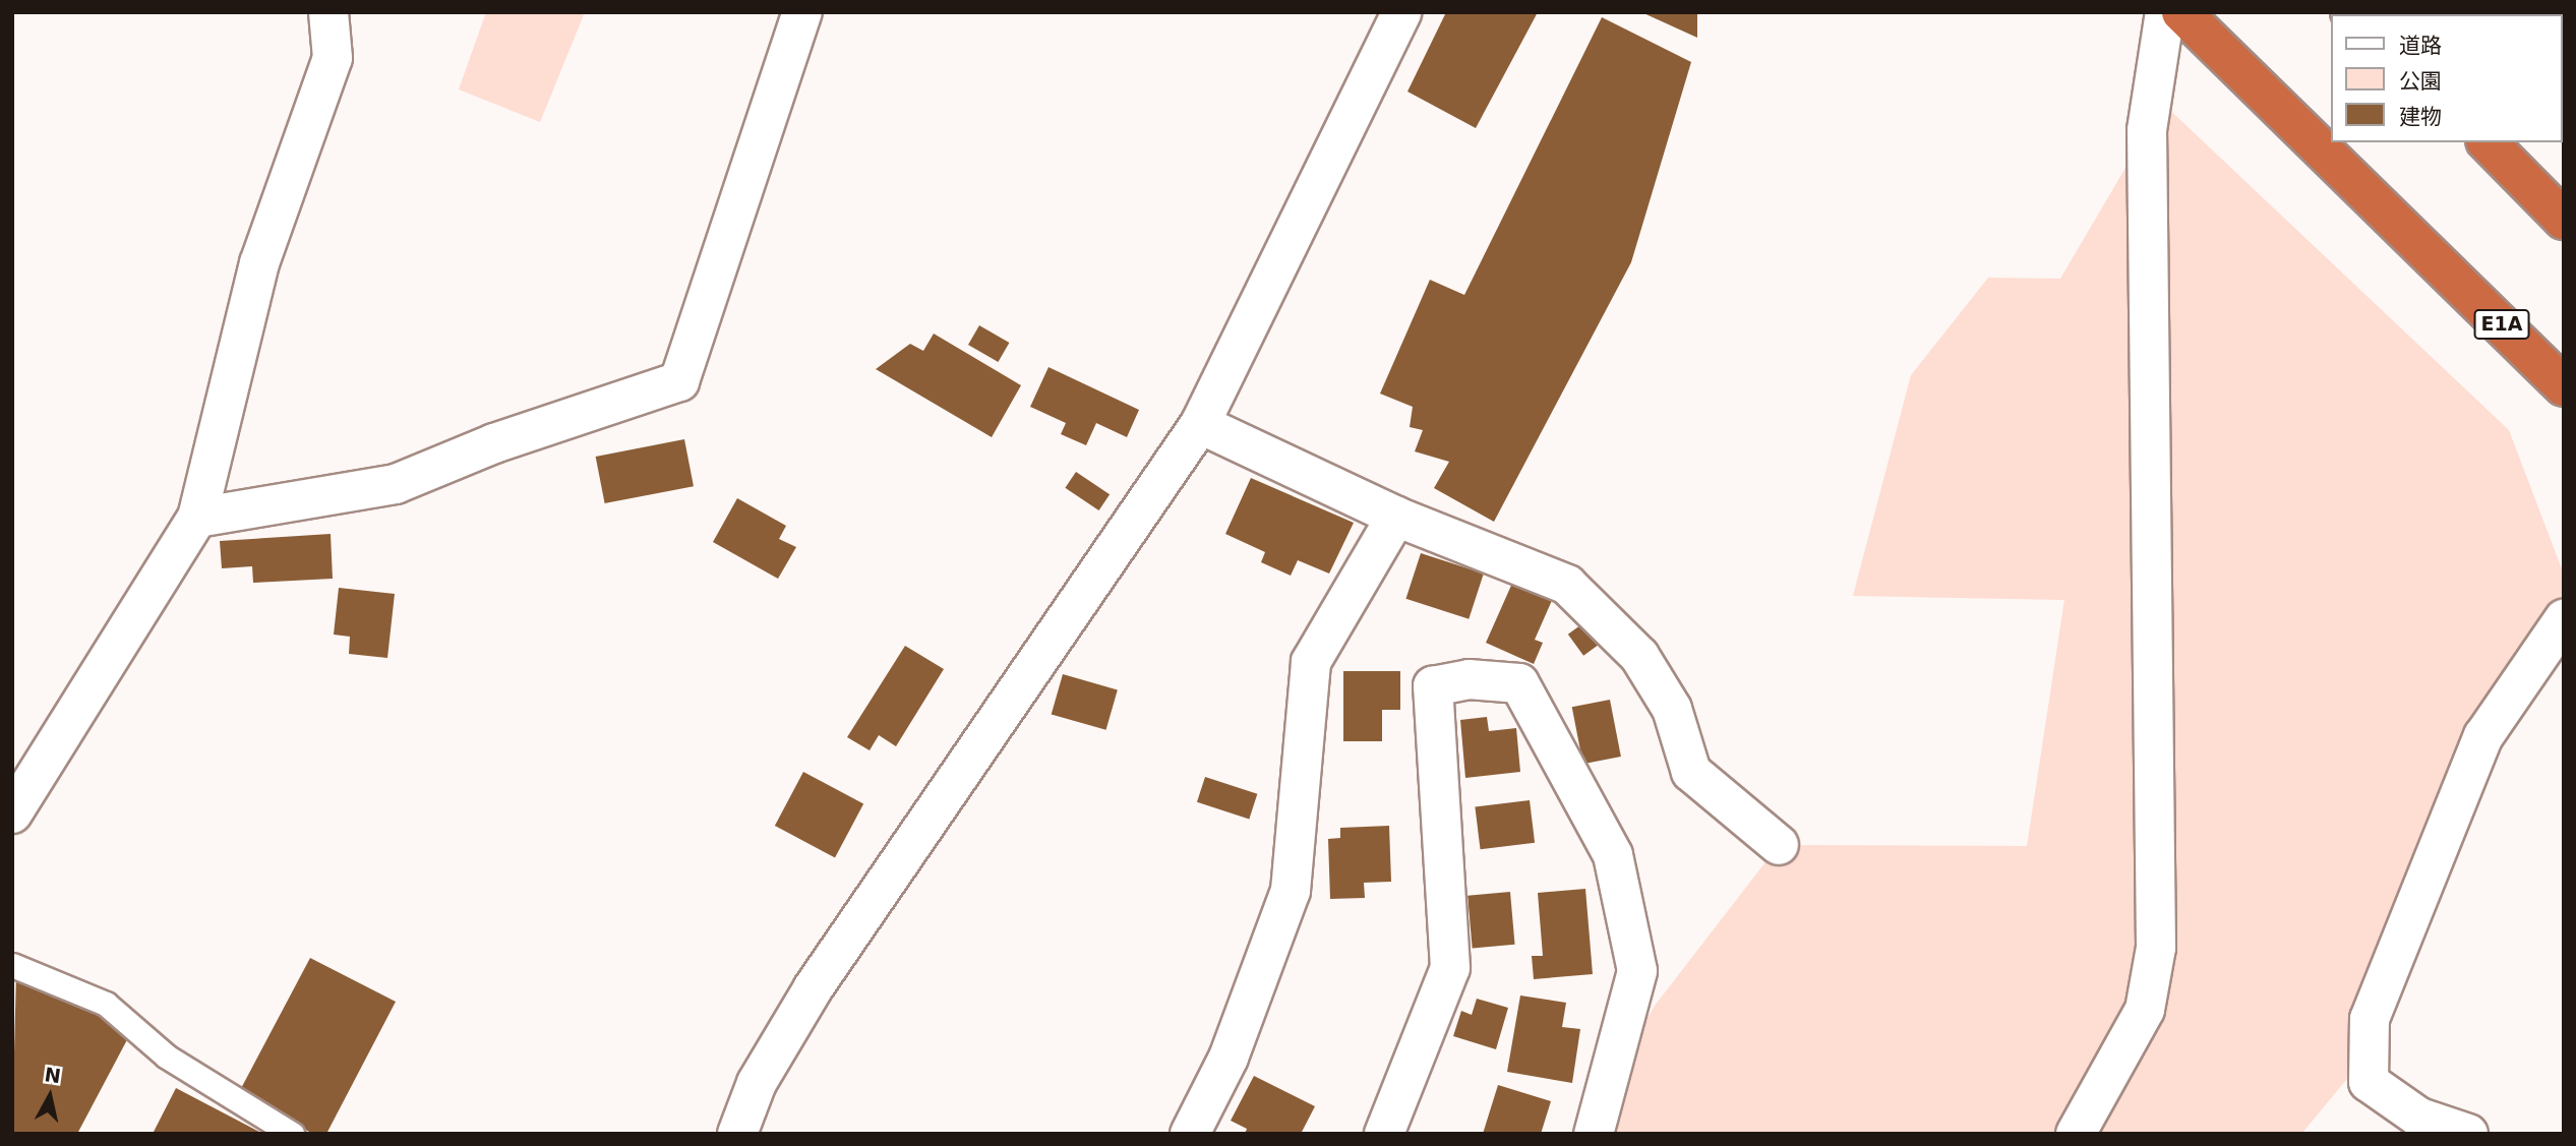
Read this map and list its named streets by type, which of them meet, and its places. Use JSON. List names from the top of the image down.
{
  "streets": {
    "highway": ["E1A"]
  },
  "legend": ["道路", "公園", "建物"],
  "north": "top"
}
